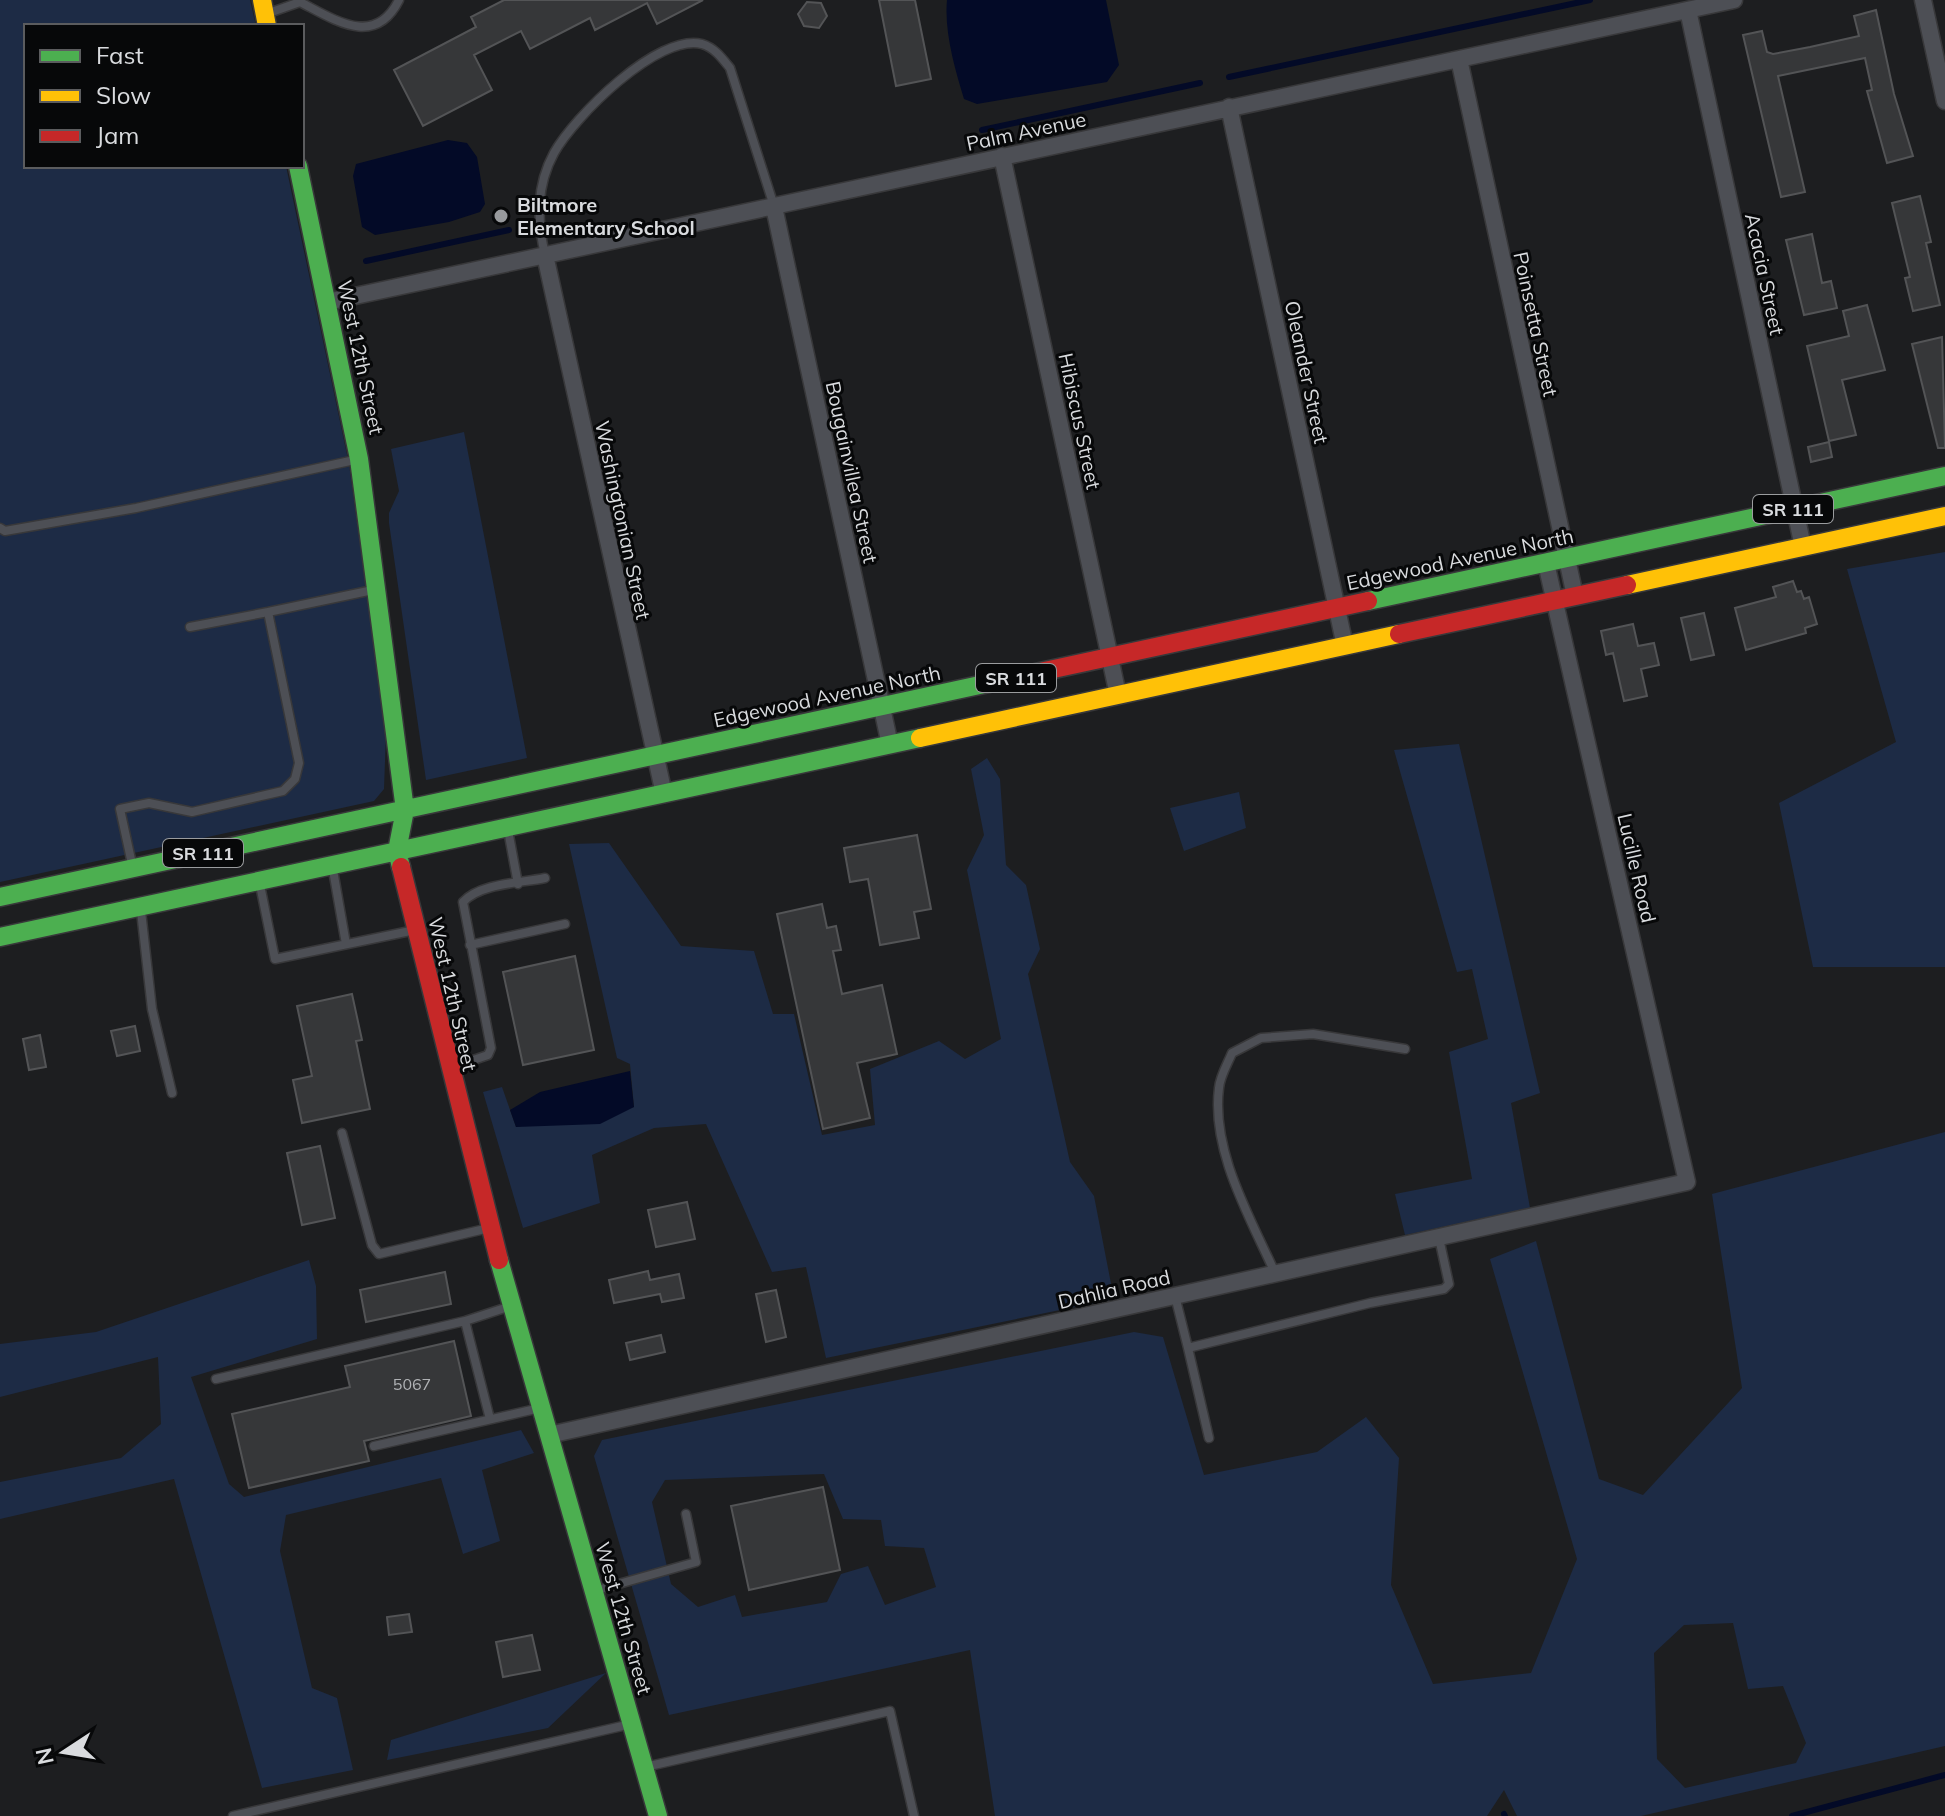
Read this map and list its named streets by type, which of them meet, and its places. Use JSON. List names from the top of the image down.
{
  "streets": {
    "main road": ["West 12th Street", "SR 111", "Edgewood Avenue North"],
    "street": [
      "Palm Avenue",
      "Acacia Street",
      "Poinsetta Street",
      "Oleander Street",
      "Hibiscus Street",
      "Bougainvillea Street",
      "Washingtonian Street",
      "Lucille Road",
      "Dahlia Road"
    ]
  },
  "crossings": [
    ["Palm Avenue", "Acacia Street"],
    ["Palm Avenue", "Poinsetta Street"],
    ["Palm Avenue", "West 12th Street"],
    ["Palm Avenue", "Oleander Street"],
    ["Palm Avenue", "Hibiscus Street"],
    ["Palm Avenue", "Bougainvillea Street"],
    ["Palm Avenue", "Washingtonian Street"],
    ["Acacia Street", "SR 111"],
    ["Acacia Street", "Edgewood Avenue North"],
    ["Poinsetta Street", "SR 111"],
    ["Poinsetta Street", "Edgewood Avenue North"],
    ["West 12th Street", "SR 111"],
    ["West 12th Street", "Edgewood Avenue North"],
    ["West 12th Street", "Dahlia Road"],
    ["Oleander Street", "SR 111"],
    ["Oleander Street", "Edgewood Avenue North"],
    ["Hibiscus Street", "SR 111"],
    ["Hibiscus Street", "Edgewood Avenue North"],
    ["Bougainvillea Street", "SR 111"],
    ["Bougainvillea Street", "Edgewood Avenue North"],
    ["SR 111", "Washingtonian Street"],
    ["SR 111", "Lucille Road"],
    ["Washingtonian Street", "Edgewood Avenue North"],
    ["Edgewood Avenue North", "Lucille Road"],
    ["Lucille Road", "Dahlia Road"]
  ],
  "places": ["Biltmore Elementary School"],
  "house_numbers": ["5067"],
  "legend": ["Fast", "Slow", "Jam"],
  "north": "left"
}
